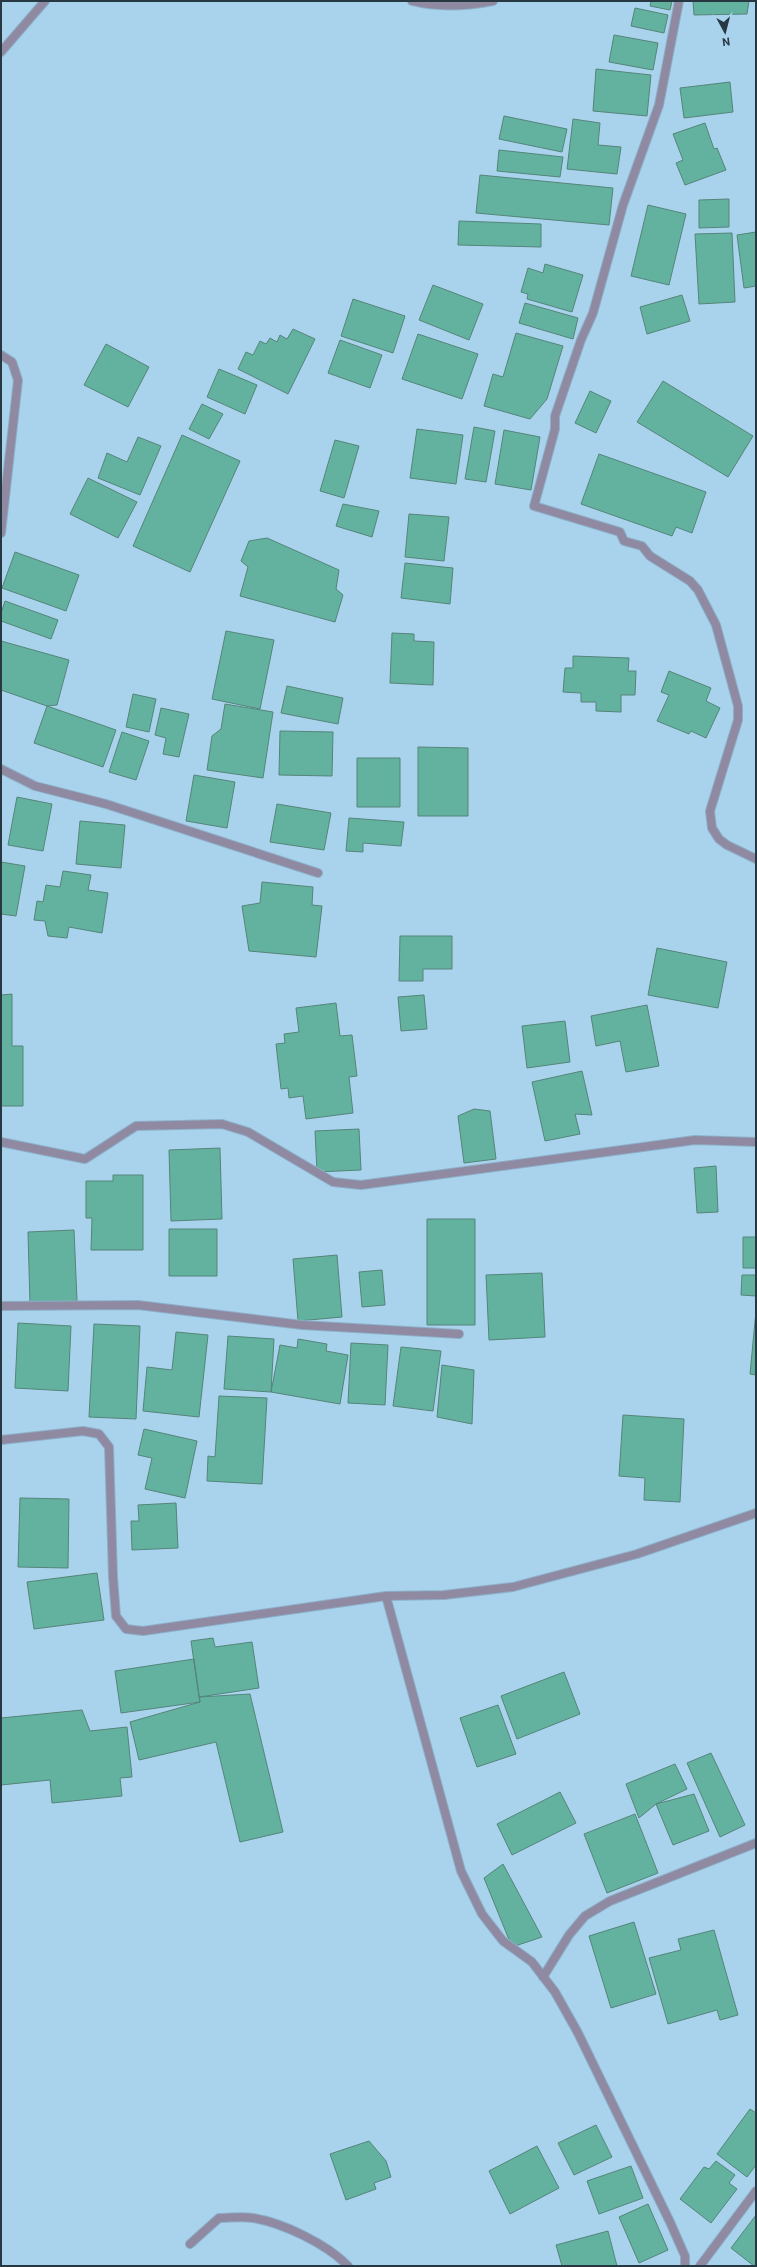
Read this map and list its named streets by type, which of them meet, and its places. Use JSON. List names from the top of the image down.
{
  "north": "bottom"
}
